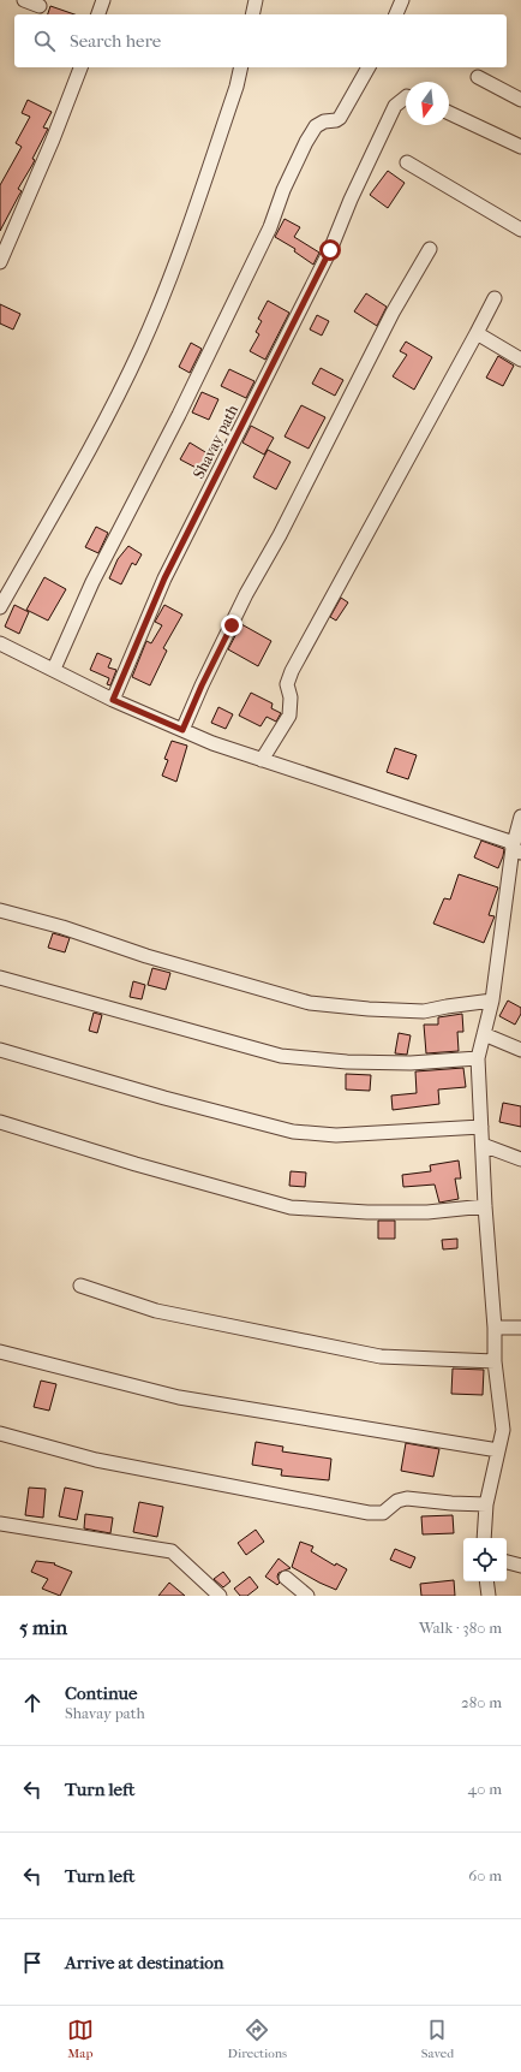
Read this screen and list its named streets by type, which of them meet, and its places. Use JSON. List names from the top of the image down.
{
  "streets": {
    "street": ["Shavay path"]
  },
  "north": "bottom",
  "page": {
    "search": "Search here",
    "heading": ["5 min", "Walk · 380 m"],
    "list": [
      ["Continue", "Shavay path", "280 m"],
      ["Turn left", "40 m"],
      ["Turn left", "60 m"],
      "Arrive at destination"
    ],
    "nav": ["Map", "Directions", "Saved"]
  }
}
